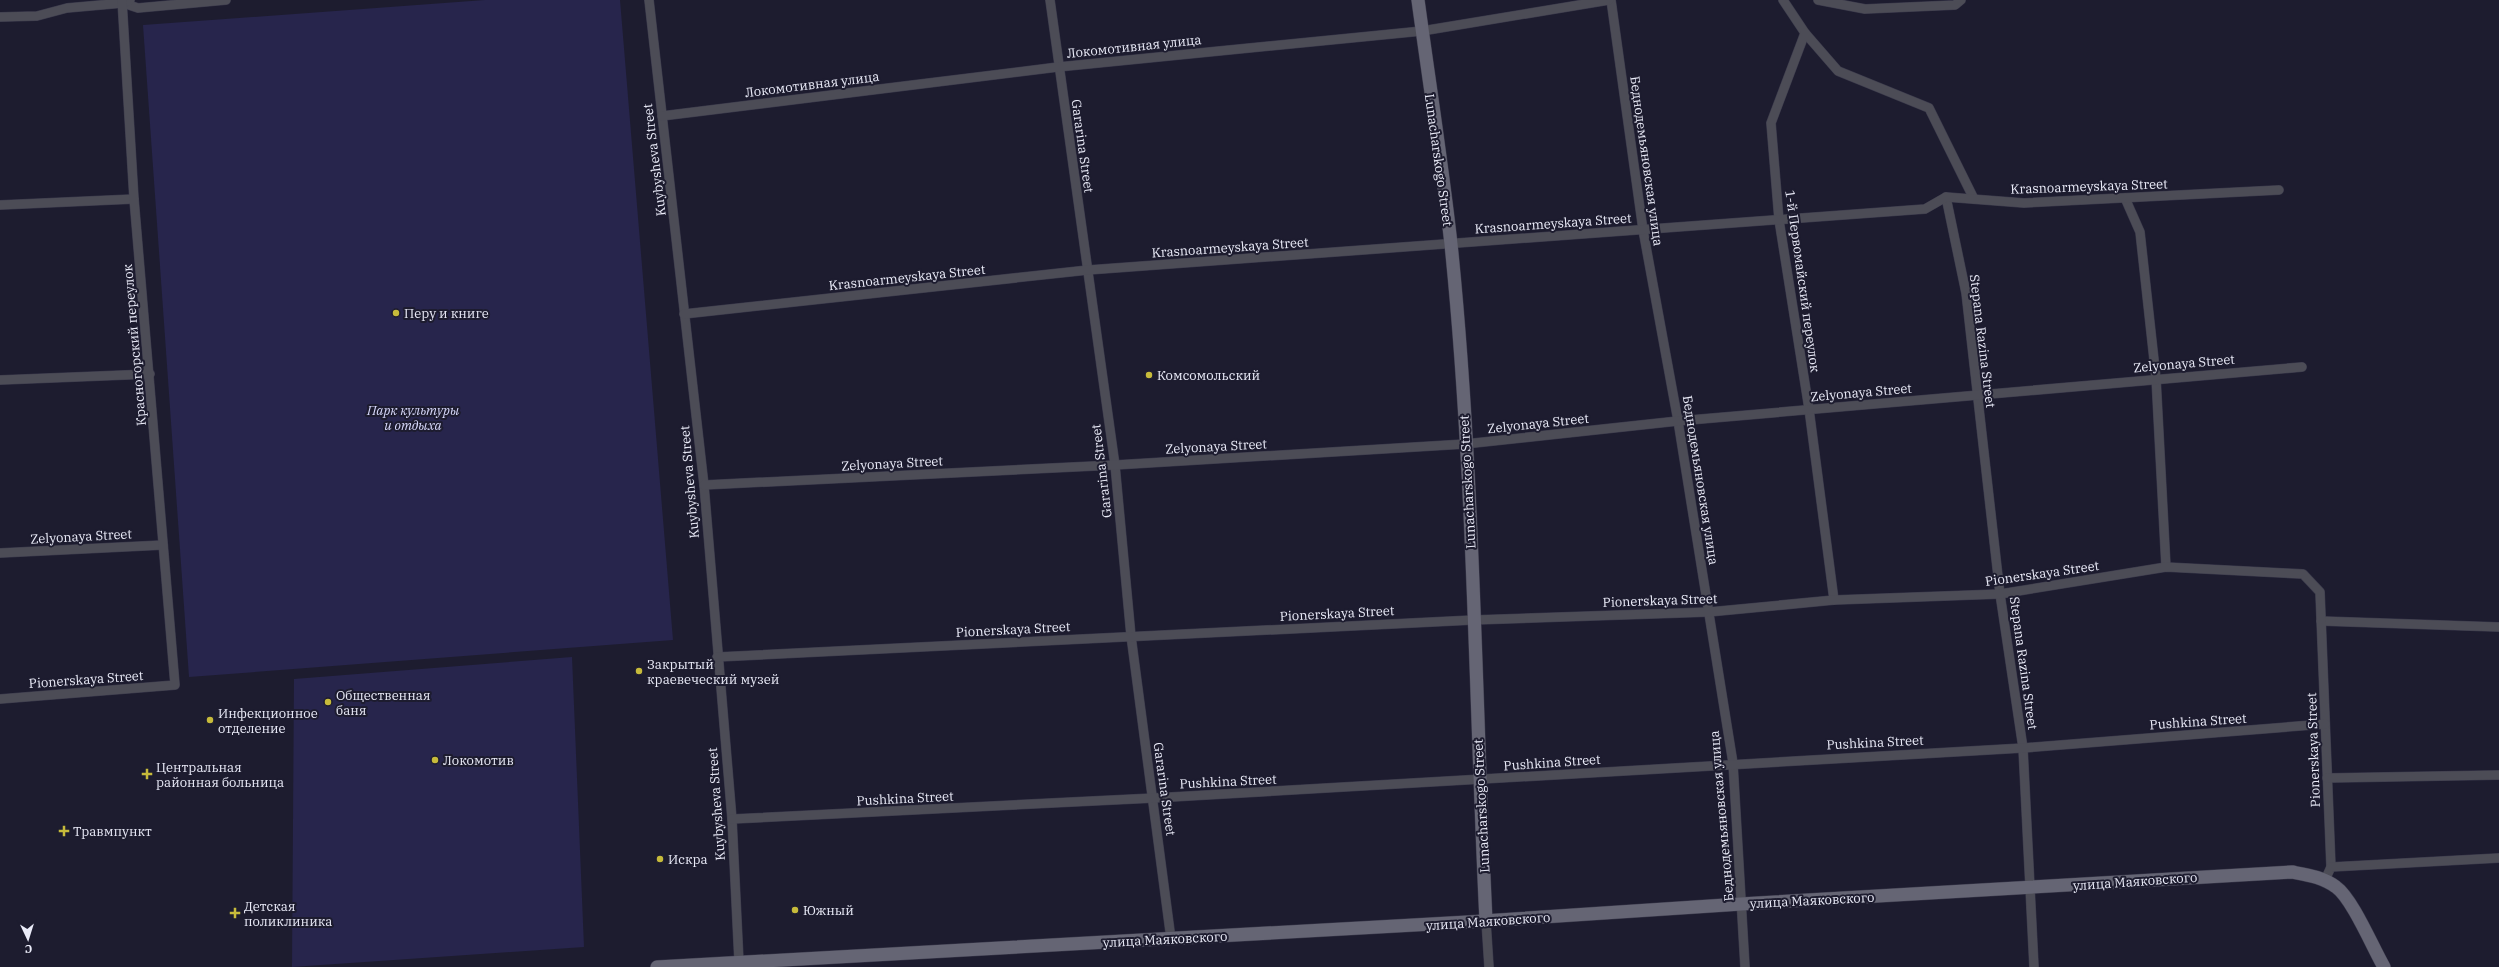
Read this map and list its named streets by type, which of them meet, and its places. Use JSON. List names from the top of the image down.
{
  "streets": {
    "main road": ["Lunacharskogo Street", "улица Маяковского"],
    "street": [
      "Локомотивная улица",
      "Gararina Street",
      "Kuybysheva Street",
      "Беднодемьяновская улица",
      "Krasnoarmeyskaya Street",
      "1-й Первомайский переулок",
      "Stepana Razina Street",
      "Красногорский переулок",
      "Zelyonaya Street",
      "Pionerskaya Street",
      "Pushkina Street"
    ]
  },
  "crossings": [
    ["Локомотивная улица", "Gararina Street"],
    ["Локомотивная улица", "Kuybysheva Street"],
    ["Локомотивная улица", "Lunacharskogo Street"],
    ["Локомотивная улица", "Беднодемьяновская улица"],
    ["Gararina Street", "Krasnoarmeyskaya Street"],
    ["Gararina Street", "Zelyonaya Street"],
    ["Gararina Street", "Pionerskaya Street"],
    ["Gararina Street", "Pushkina Street"],
    ["Gararina Street", "улица Маяковского"],
    ["Kuybysheva Street", "Krasnoarmeyskaya Street"],
    ["Kuybysheva Street", "Zelyonaya Street"],
    ["Kuybysheva Street", "Pionerskaya Street"],
    ["Kuybysheva Street", "Pushkina Street"],
    ["Kuybysheva Street", "улица Маяковского"],
    ["Lunacharskogo Street", "Krasnoarmeyskaya Street"],
    ["Lunacharskogo Street", "Zelyonaya Street"],
    ["Lunacharskogo Street", "Pionerskaya Street"],
    ["Lunacharskogo Street", "Pushkina Street"],
    ["Lunacharskogo Street", "улица Маяковского"],
    ["Беднодемьяновская улица", "Krasnoarmeyskaya Street"],
    ["Беднодемьяновская улица", "Zelyonaya Street"],
    ["Беднодемьяновская улица", "Pionerskaya Street"],
    ["Беднодемьяновская улица", "Pushkina Street"],
    ["Беднодемьяновская улица", "улица Маяковского"],
    ["Krasnoarmeyskaya Street", "1-й Первомайский переулок"],
    ["Krasnoarmeyskaya Street", "Stepana Razina Street"],
    ["1-й Первомайский переулок", "Zelyonaya Street"],
    ["1-й Первомайский переулок", "Pionerskaya Street"],
    ["Stepana Razina Street", "Zelyonaya Street"],
    ["Stepana Razina Street", "Pionerskaya Street"],
    ["Stepana Razina Street", "Pushkina Street"],
    ["Stepana Razina Street", "улица Маяковского"],
    ["Красногорский переулок", "Zelyonaya Street"],
    ["Красногорский переулок", "Pionerskaya Street"],
    ["Pionerskaya Street", "Pushkina Street"]
  ],
  "parks": ["Парк культуры и отдыха"],
  "places": {
    "other": [
      "Перу и книге",
      "Комсомольский",
      "Закрытый краевеческий музей",
      "Общественная баня",
      "Инфекционное отделение",
      "Локомотив",
      "Искра",
      "Южный"
    ],
    "health": ["Центральная районная больница", "Травмпункт", "Детская поликлиника"]
  },
  "north": "bottom"
}
